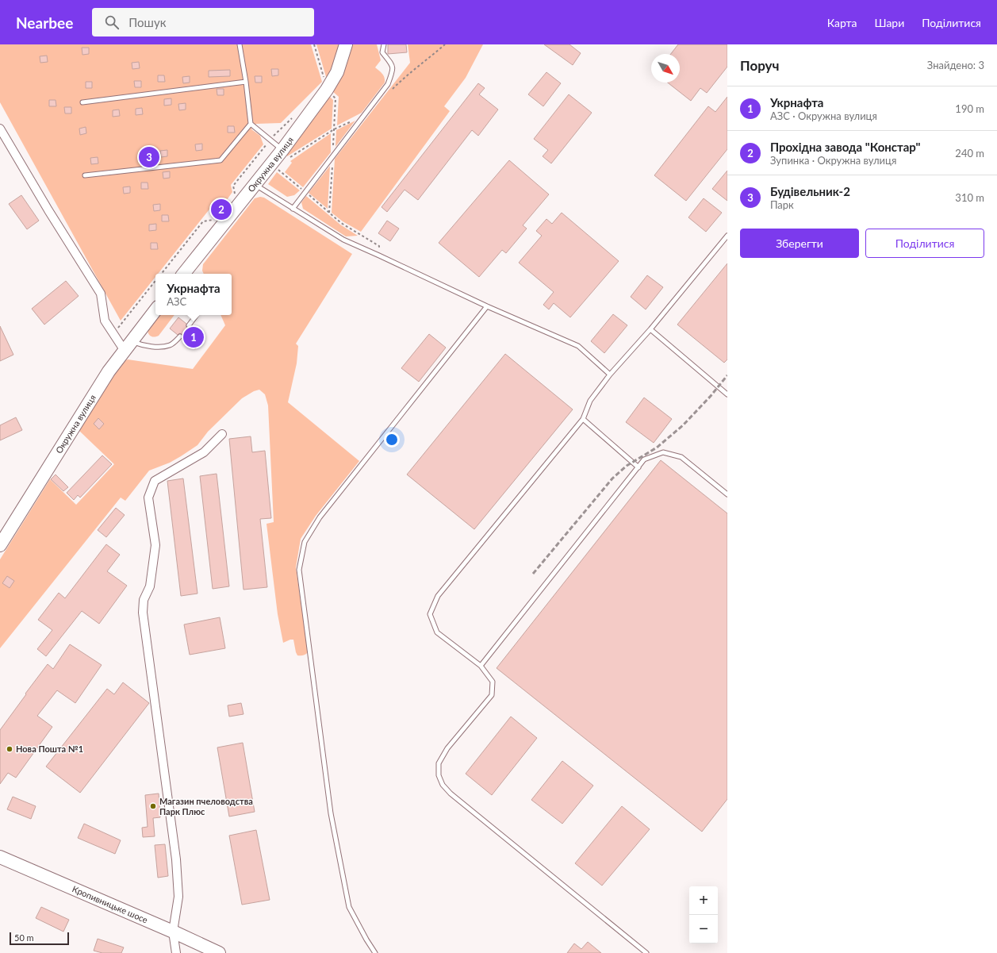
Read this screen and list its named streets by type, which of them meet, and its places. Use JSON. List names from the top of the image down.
{
  "streets": {
    "main road": ["Окружна вулиця", "Кропивницьке шосе"]
  },
  "places": ["Нова Пошта №1", "Магазин пчеловодства Парк Плюс"],
  "scale_bar": "50 m",
  "north": "bottom right",
  "page": {
    "header": "Nearbee",
    "search": "Пошук",
    "nav": ["Карта", "Шари", "Поділитися"],
    "heading": ["Поруч", "Знайдено: 3"],
    "list": [
      {
        "mark": "1",
        "name": "Укрнафта",
        "note": "АЗС · Окружна вулиця",
        "value": "190 m"
      },
      {
        "mark": "2",
        "name": "Прохідна завода \"Констар\"",
        "note": "Зупинка · Окружна вулиця",
        "value": "240 m"
      },
      {
        "mark": "3",
        "name": "Будівельник-2",
        "note": "Парк",
        "value": "310 m"
      }
    ],
    "pins": ["3", "2", "1"],
    "buttons": ["Зберегти", "Поділитися"],
    "popup": ["Укрнафта", "АЗС"],
    "map_buttons": ["+", "−"],
    "scale": "50 m"
  }
}
